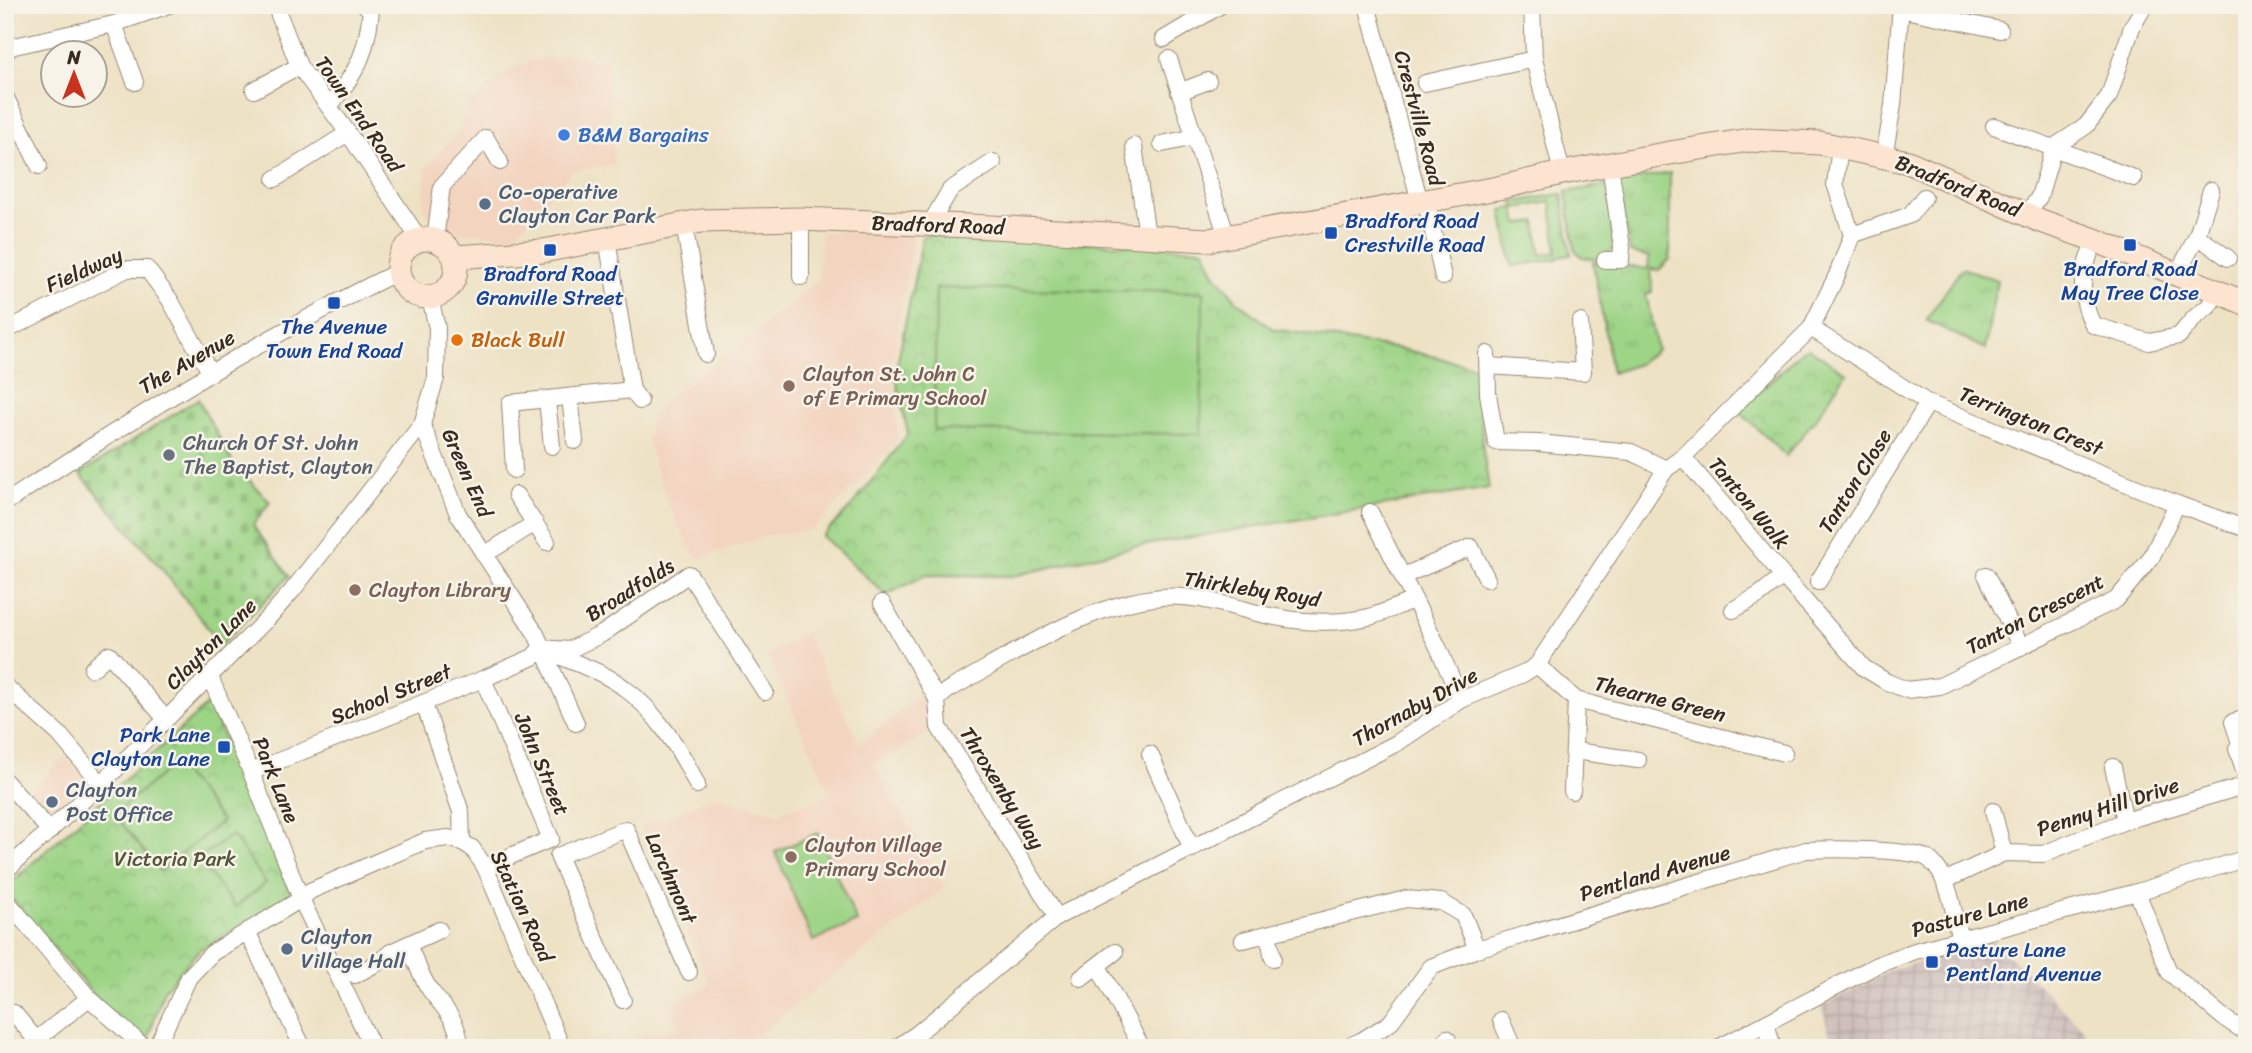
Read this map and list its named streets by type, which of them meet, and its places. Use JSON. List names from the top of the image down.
{
  "streets": {
    "street": [
      "Town End Road",
      "Crestville Road",
      "Bradford Road",
      "Fieldway",
      "The Avenue",
      "Terrington Crest",
      "Green End",
      "Tanton Close",
      "Tanton Walk",
      "Thirkleby Royd",
      "Broadfolds",
      "Tanton Crescent",
      "Clayton Lane",
      "School Street",
      "Thearne Green",
      "Thornaby Drive",
      "John Street",
      "Park Lane",
      "Throxenby Way",
      "Penny Hill Drive",
      "Pentland Avenue",
      "Larchmont",
      "Station Road",
      "Pasture Lane"
    ]
  },
  "crossings": [
    ["Town End Road", "Bradford Road"],
    ["Town End Road", "The Avenue"],
    ["Town End Road", "Green End"],
    ["Crestville Road", "Bradford Road"],
    ["Bradford Road", "The Avenue"],
    ["Bradford Road", "Green End"],
    ["Fieldway", "The Avenue"],
    ["The Avenue", "Green End"],
    ["Terrington Crest", "Tanton Close"],
    ["Terrington Crest", "Tanton Crescent"],
    ["Terrington Crest", "Thornaby Drive"],
    ["Green End", "Broadfolds"],
    ["Green End", "Clayton Lane"],
    ["Green End", "School Street"],
    ["Tanton Walk", "Tanton Crescent"],
    ["Tanton Walk", "Thornaby Drive"],
    ["Thirkleby Royd", "Throxenby Way"],
    ["Broadfolds", "School Street"],
    ["Clayton Lane", "Park Lane"],
    ["School Street", "John Street"],
    ["School Street", "Park Lane"],
    ["School Street", "Station Road"],
    ["Thearne Green", "Thornaby Drive"],
    ["Thornaby Drive", "Throxenby Way"],
    ["John Street", "Station Road"],
    ["Penny Hill Drive", "Pentland Avenue"],
    ["Pentland Avenue", "Pasture Lane"]
  ],
  "parks": ["Victoria Park"],
  "places": {
    "other": [
      "B&M Bargains",
      "Co-operative Clayton Car Park",
      "Black Bull",
      "Clayton St. John C of E Primary School",
      "Church Of St. John The Baptist, Clayton",
      "Clayton Library",
      "Clayton Post Office",
      "Clayton Village Primary School",
      "Clayton Village Hall"
    ],
    "transit": [
      "Bradford Road Crestville Road",
      "Bradford Road May Tree Close",
      "Bradford Road Granville Street",
      "The Avenue Town End Road",
      "Park Lane Clayton Lane",
      "Pasture Lane Pentland Avenue"
    ]
  },
  "north": "top"
}
